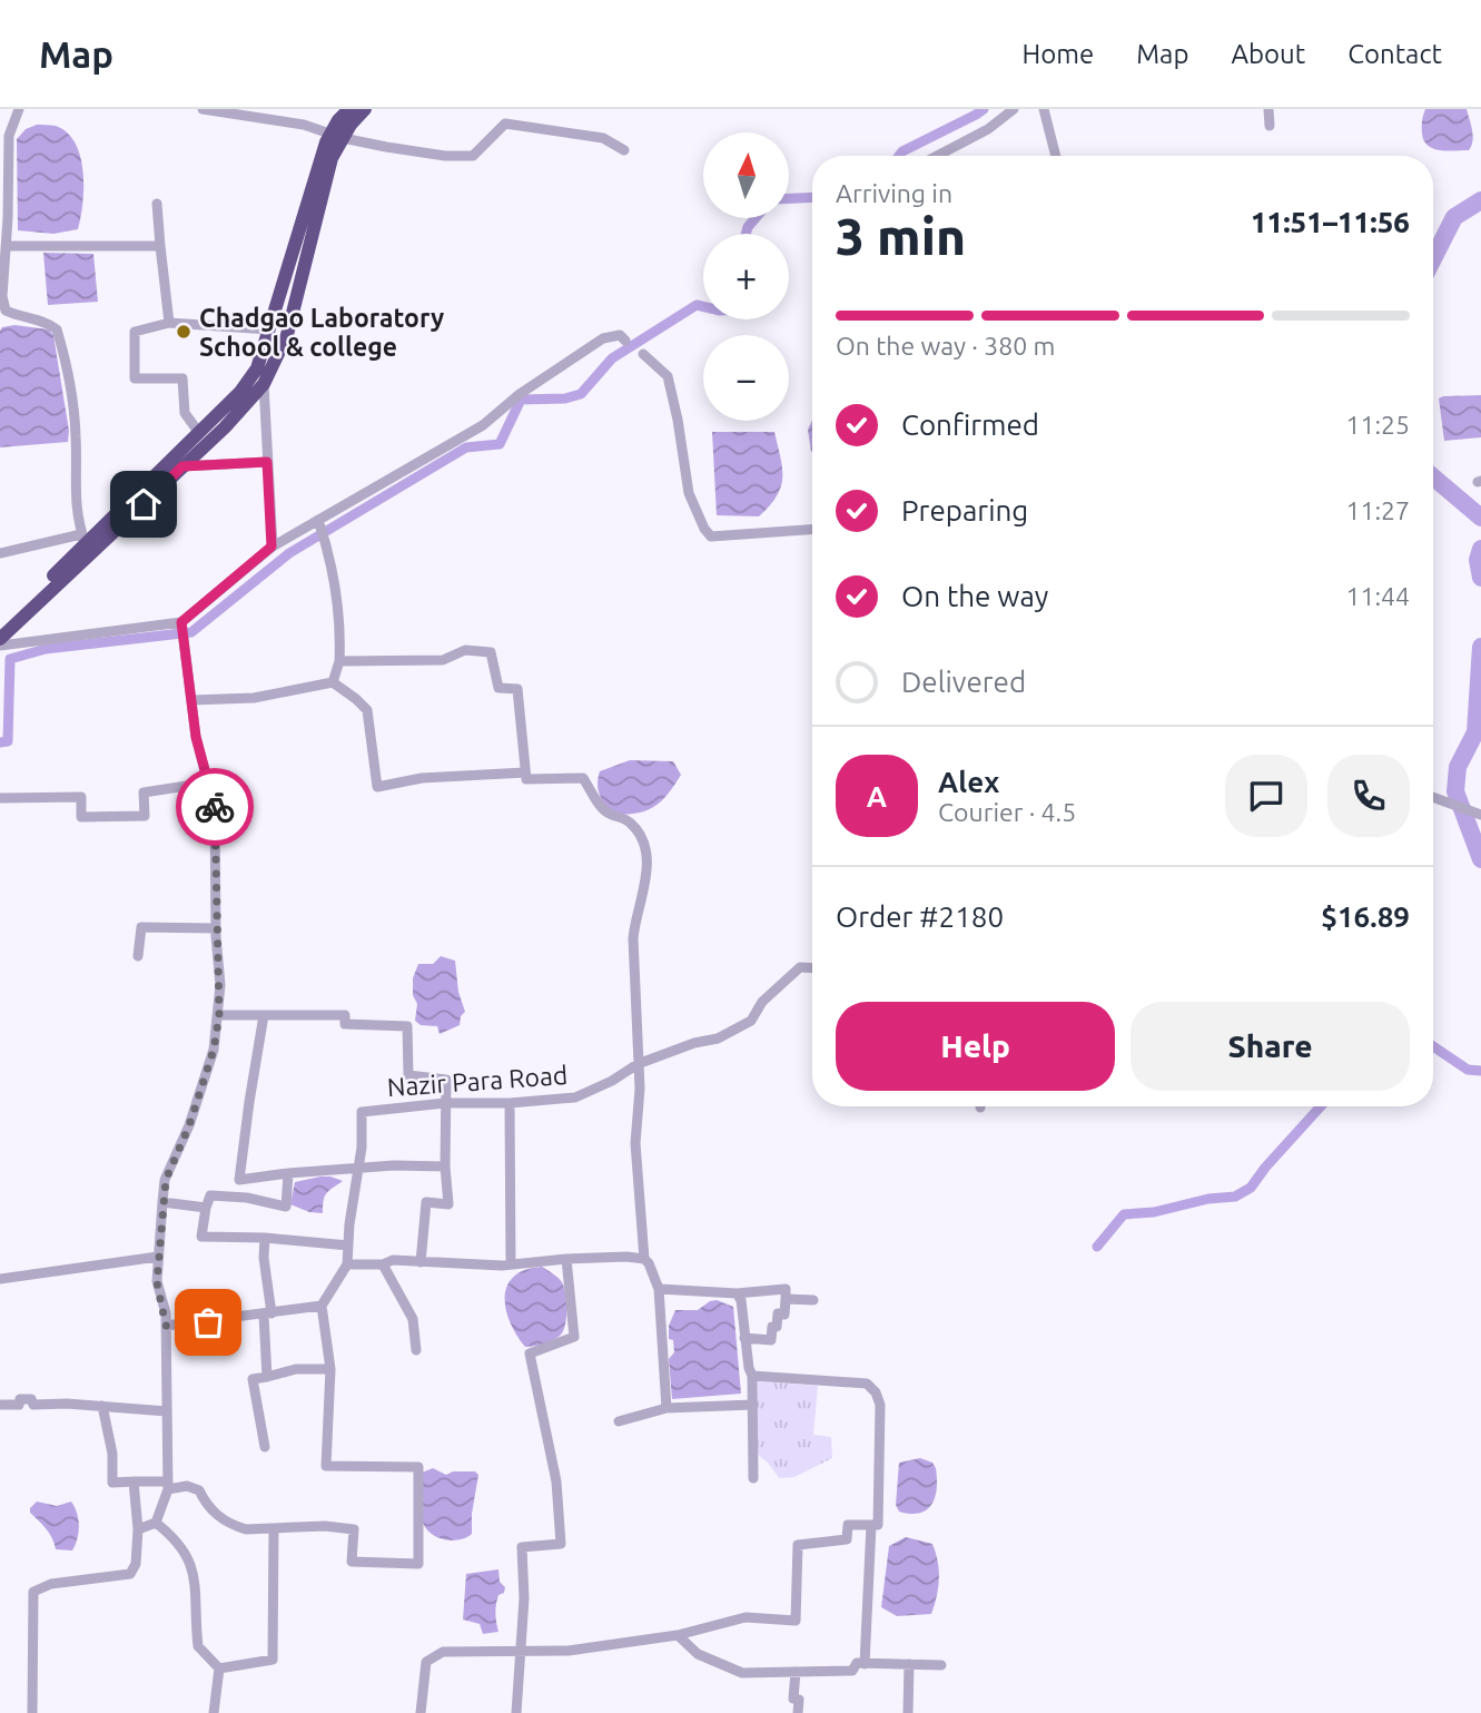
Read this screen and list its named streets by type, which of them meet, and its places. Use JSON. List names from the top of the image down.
{
  "streets": {
    "street": ["Nazir Para Road"]
  },
  "places": ["Chadgao Laboratory School & college"],
  "north": "top",
  "page": {
    "header": "Map",
    "nav": [
      "Home",
      "Map",
      "About",
      "Contact"
    ],
    "map_buttons": ["+", "−"],
    "heading": ["3 min", "Arriving in", "11:51–11:56"],
    "panel": [
      "Alex",
      "Courier · 4.5",
      "Order #2180",
      "$16.89"
    ],
    "bar": "On the way · 380 m",
    "list": [
      ["Confirmed", "11:25"],
      ["Preparing", "11:27"],
      ["On the way", "11:44"],
      "Delivered"
    ],
    "round": "A",
    "buttons": ["Help", "Share"]
  }
}
